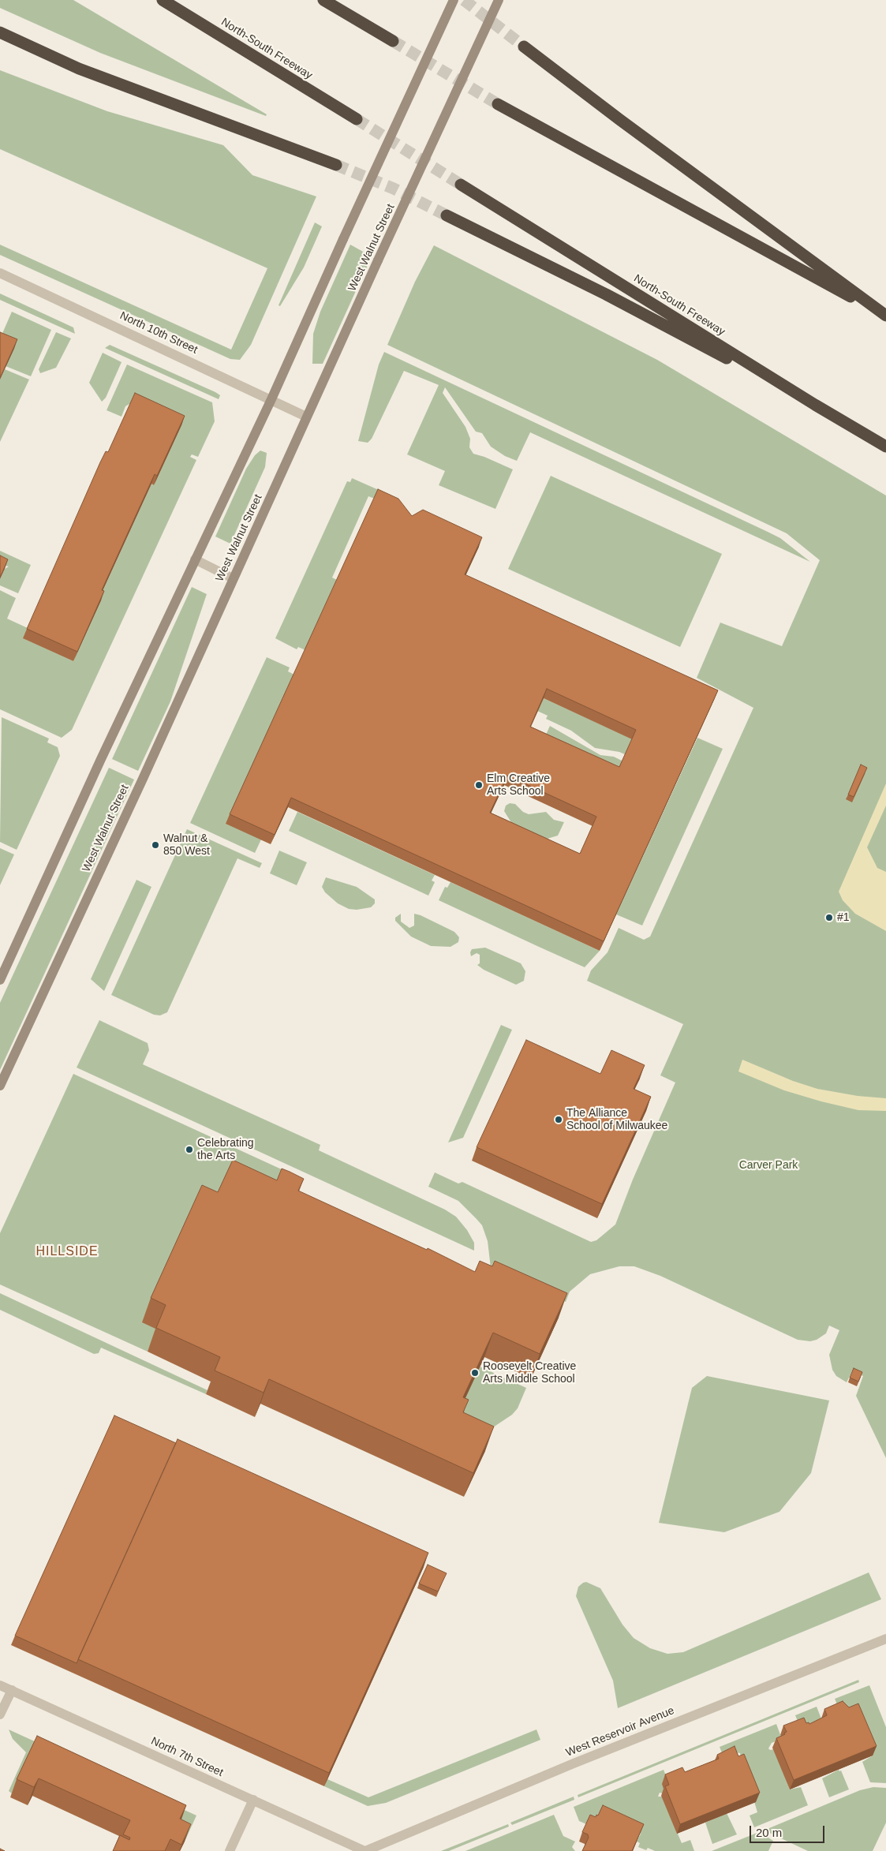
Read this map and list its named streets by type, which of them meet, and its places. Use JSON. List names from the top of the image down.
{
  "streets": {
    "highway": ["North-South Freeway"],
    "main road": ["West Walnut Street"],
    "street": ["North 10th Street", "West Reservoir Avenue", "North 7th Street"]
  },
  "crossings": [
    ["West Walnut Street", "North 10th Street"],
    ["West Reservoir Avenue", "North 7th Street"]
  ],
  "districts": ["HILLSIDE"],
  "parks": ["Carver Park"],
  "places": [
    "Elm Creative Arts School",
    "Walnut & 850 West",
    "#1",
    "The Alliance School of Milwaukee",
    "Celebrating the Arts",
    "Roosevelt Creative Arts Middle School"
  ],
  "scale_bar": "20 m"
}
